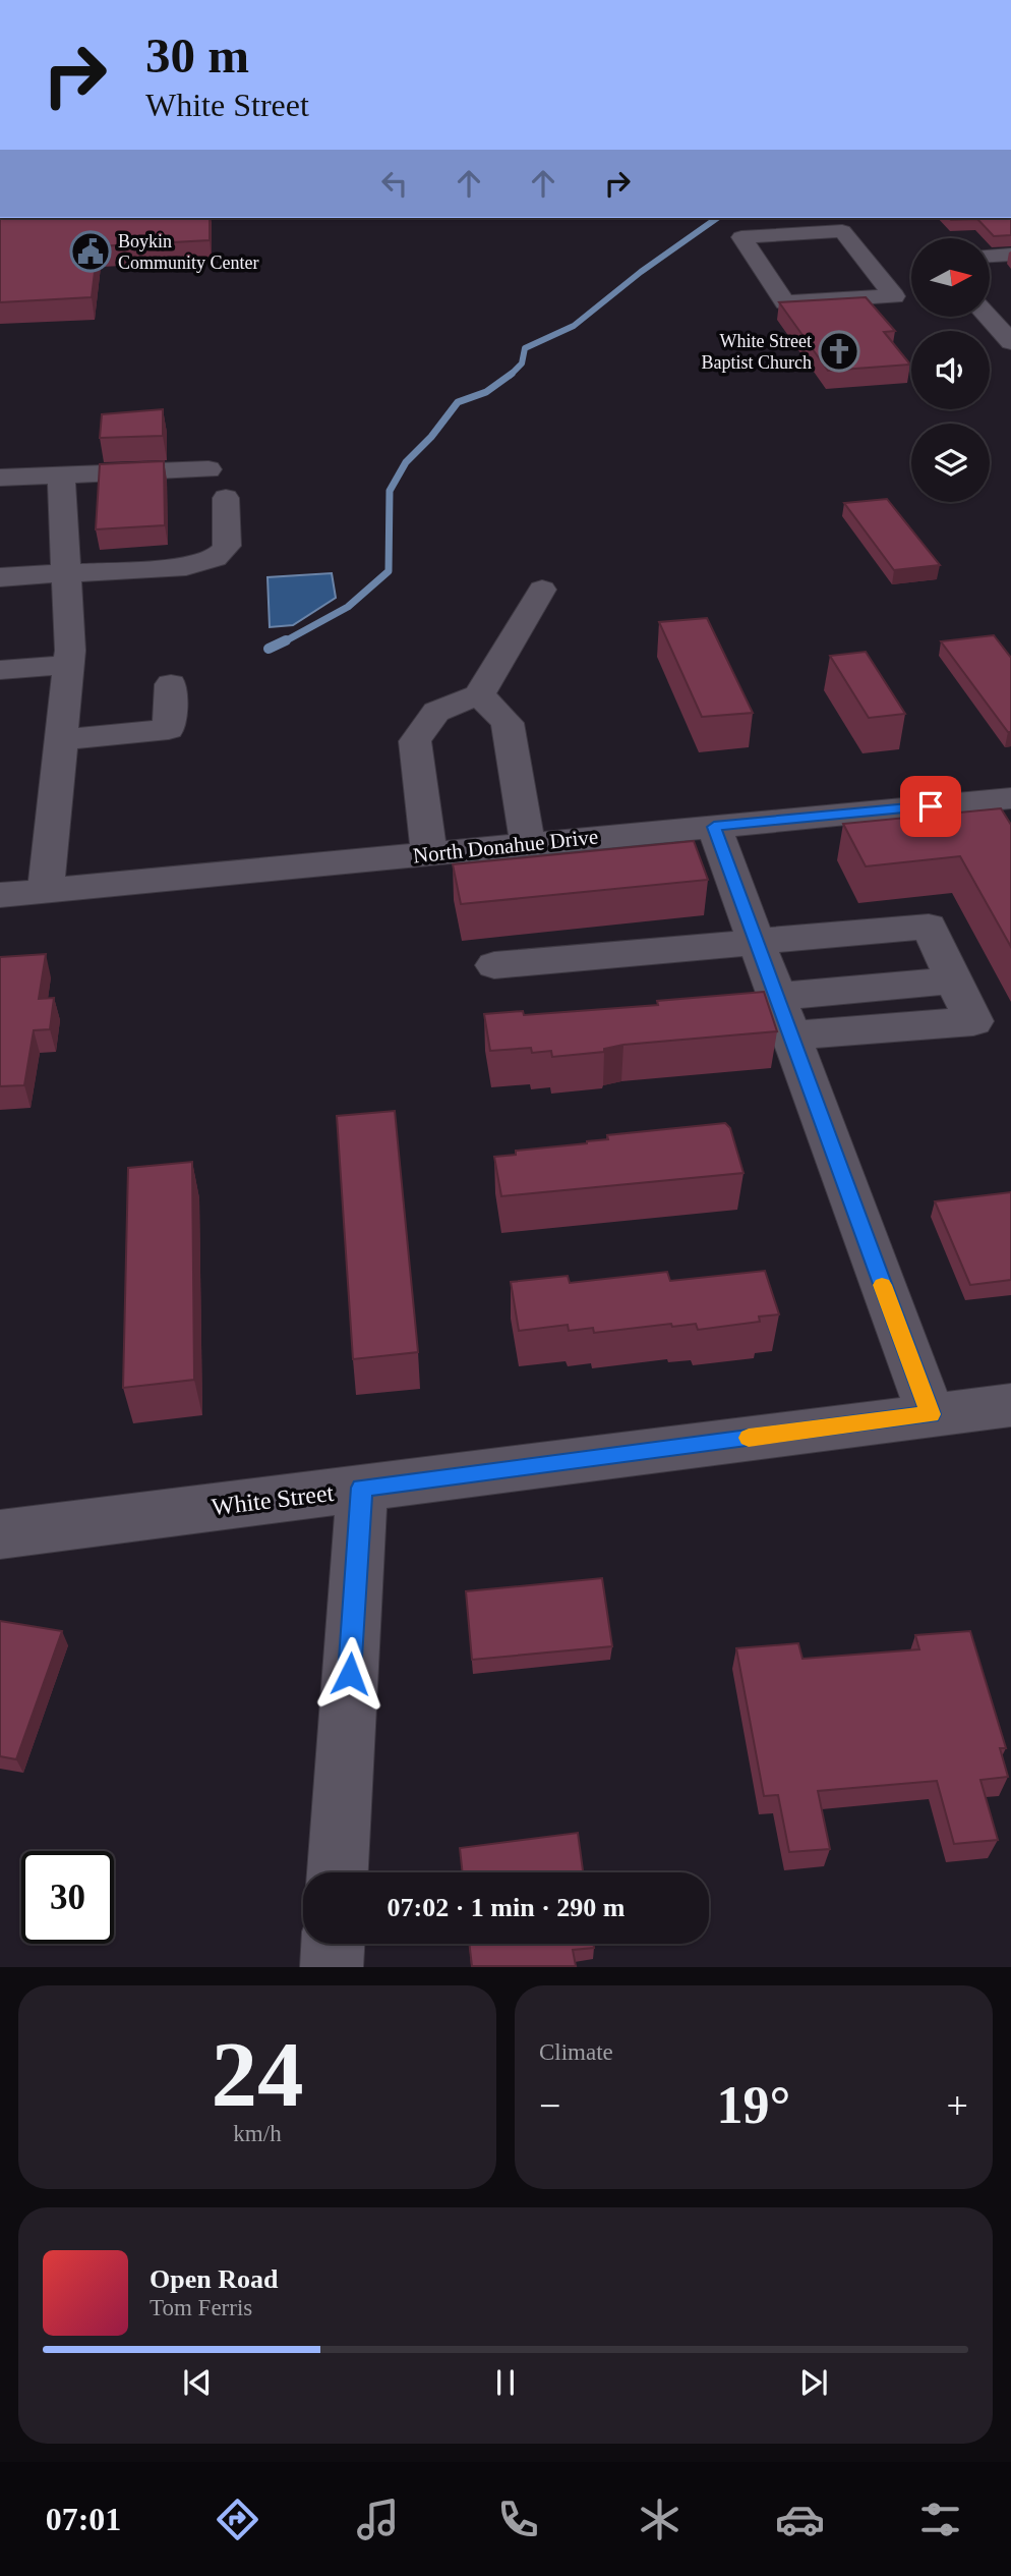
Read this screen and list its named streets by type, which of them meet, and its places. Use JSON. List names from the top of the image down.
{
  "streets": {
    "street": ["North Donahue Drive", "White Street"]
  },
  "places": {
    "public building": ["Boykin Community Center"],
    "church": ["White Street Baptist Church"]
  },
  "north": "right",
  "page": {
    "turn": ["30 m", "White Street"],
    "limit": "30",
    "trip": "07:02 · 1 min · 290 m",
    "tile": [
      ["24", "km/h"],
      "Climate"
    ],
    "heat": ["−", "19°", "+"],
    "song": ["Open Road", "Tom Ferris"],
    "tabs": "07:01"
  }
}
